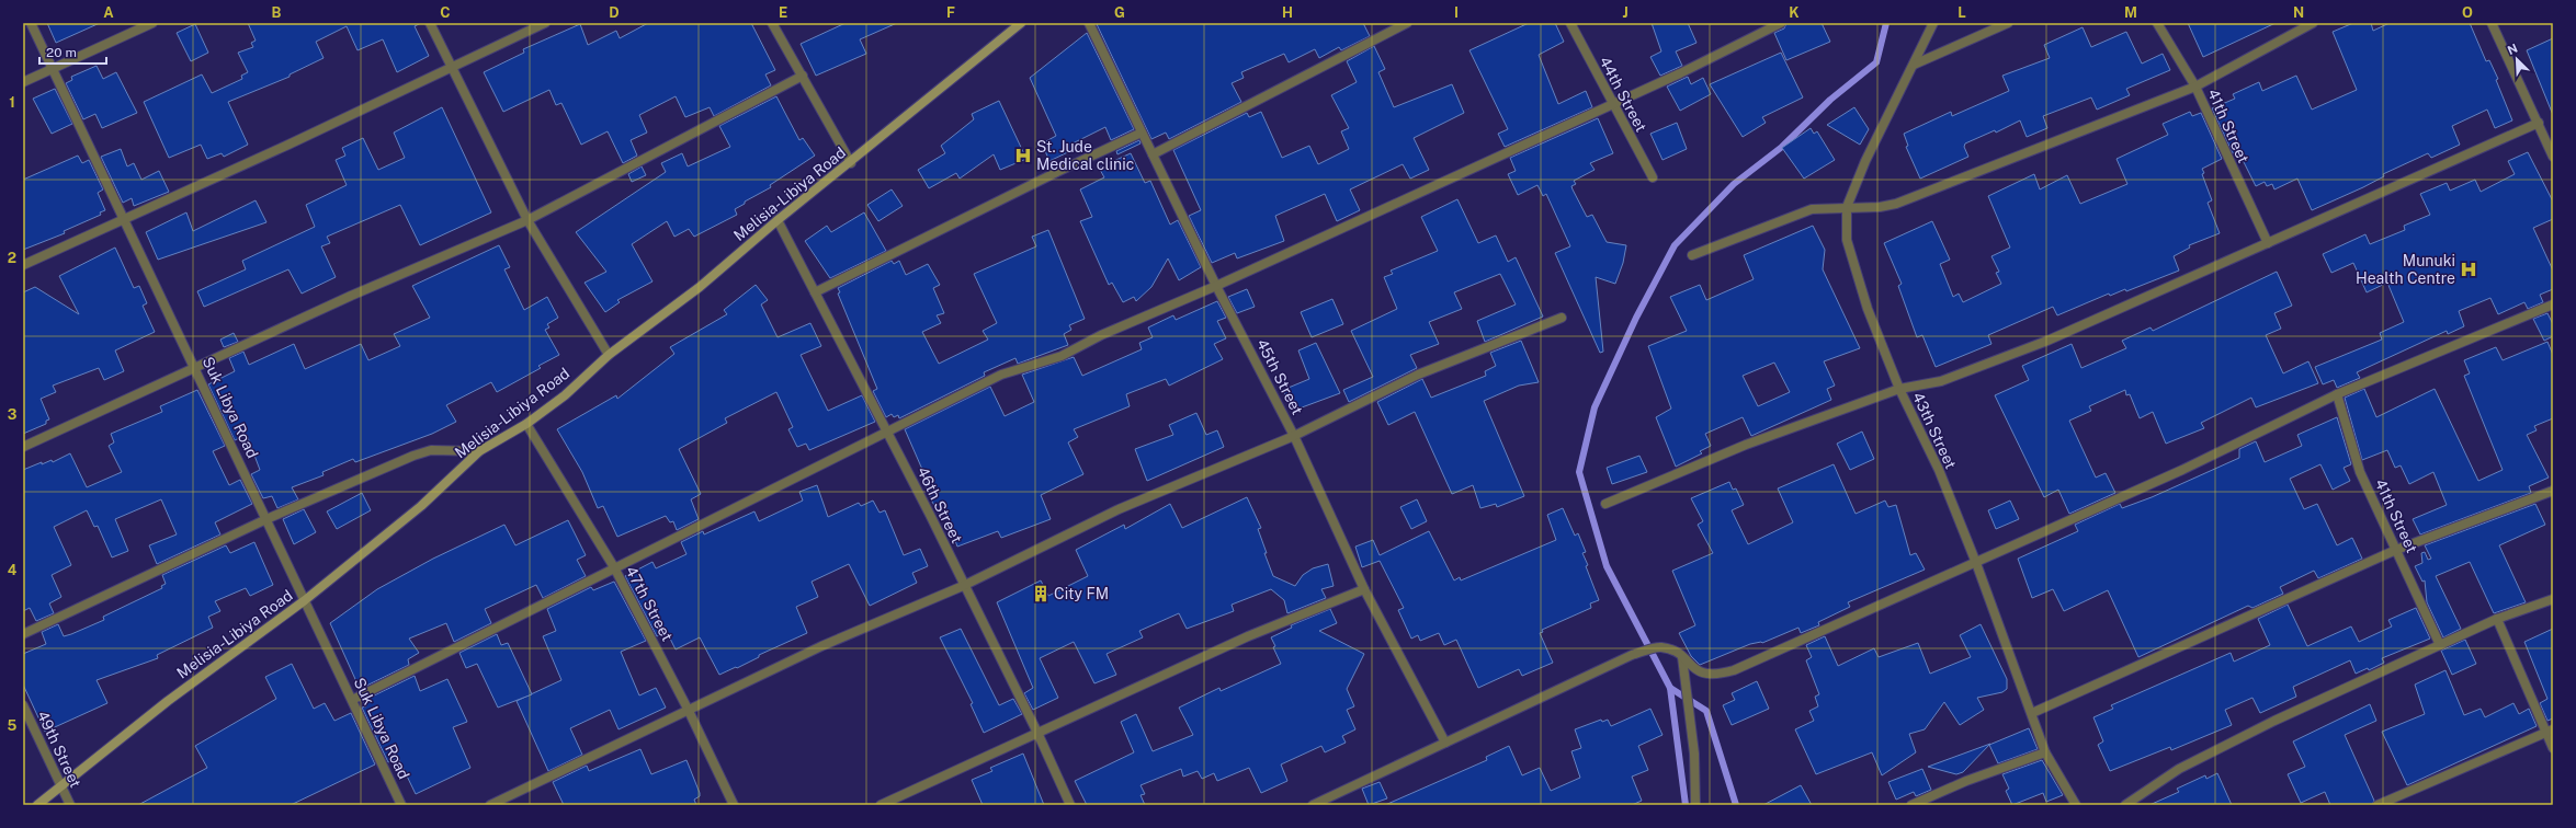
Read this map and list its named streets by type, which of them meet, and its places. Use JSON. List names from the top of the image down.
{
  "streets": {
    "main road": ["Melisia-Libiya Road"],
    "street": [
      "44th Street",
      "41th Street",
      "45th Street",
      "Suk Libya Road",
      "43th Street",
      "46th Street",
      "47th Street",
      "49th Street"
    ]
  },
  "crossings": [
    ["Melisia-Libiya Road", "Suk Libya Road"],
    ["Melisia-Libiya Road", "46th Street"],
    ["Melisia-Libiya Road", "47th Street"],
    ["Melisia-Libiya Road", "49th Street"]
  ],
  "places": {
    "hospital": ["St. Jude Medical clinic", "Munuki Health Centre"],
    "building": ["City FM"]
  },
  "scale_bar": "20 m",
  "north": "top left",
  "grid": {
    "columns": [
      "A",
      "B",
      "C",
      "D",
      "E",
      "F",
      "G",
      "H",
      "I",
      "J",
      "K",
      "L",
      "M",
      "N",
      "O"
    ],
    "rows": [
      "1",
      "2",
      "3",
      "4",
      "5"
    ]
  }
}
